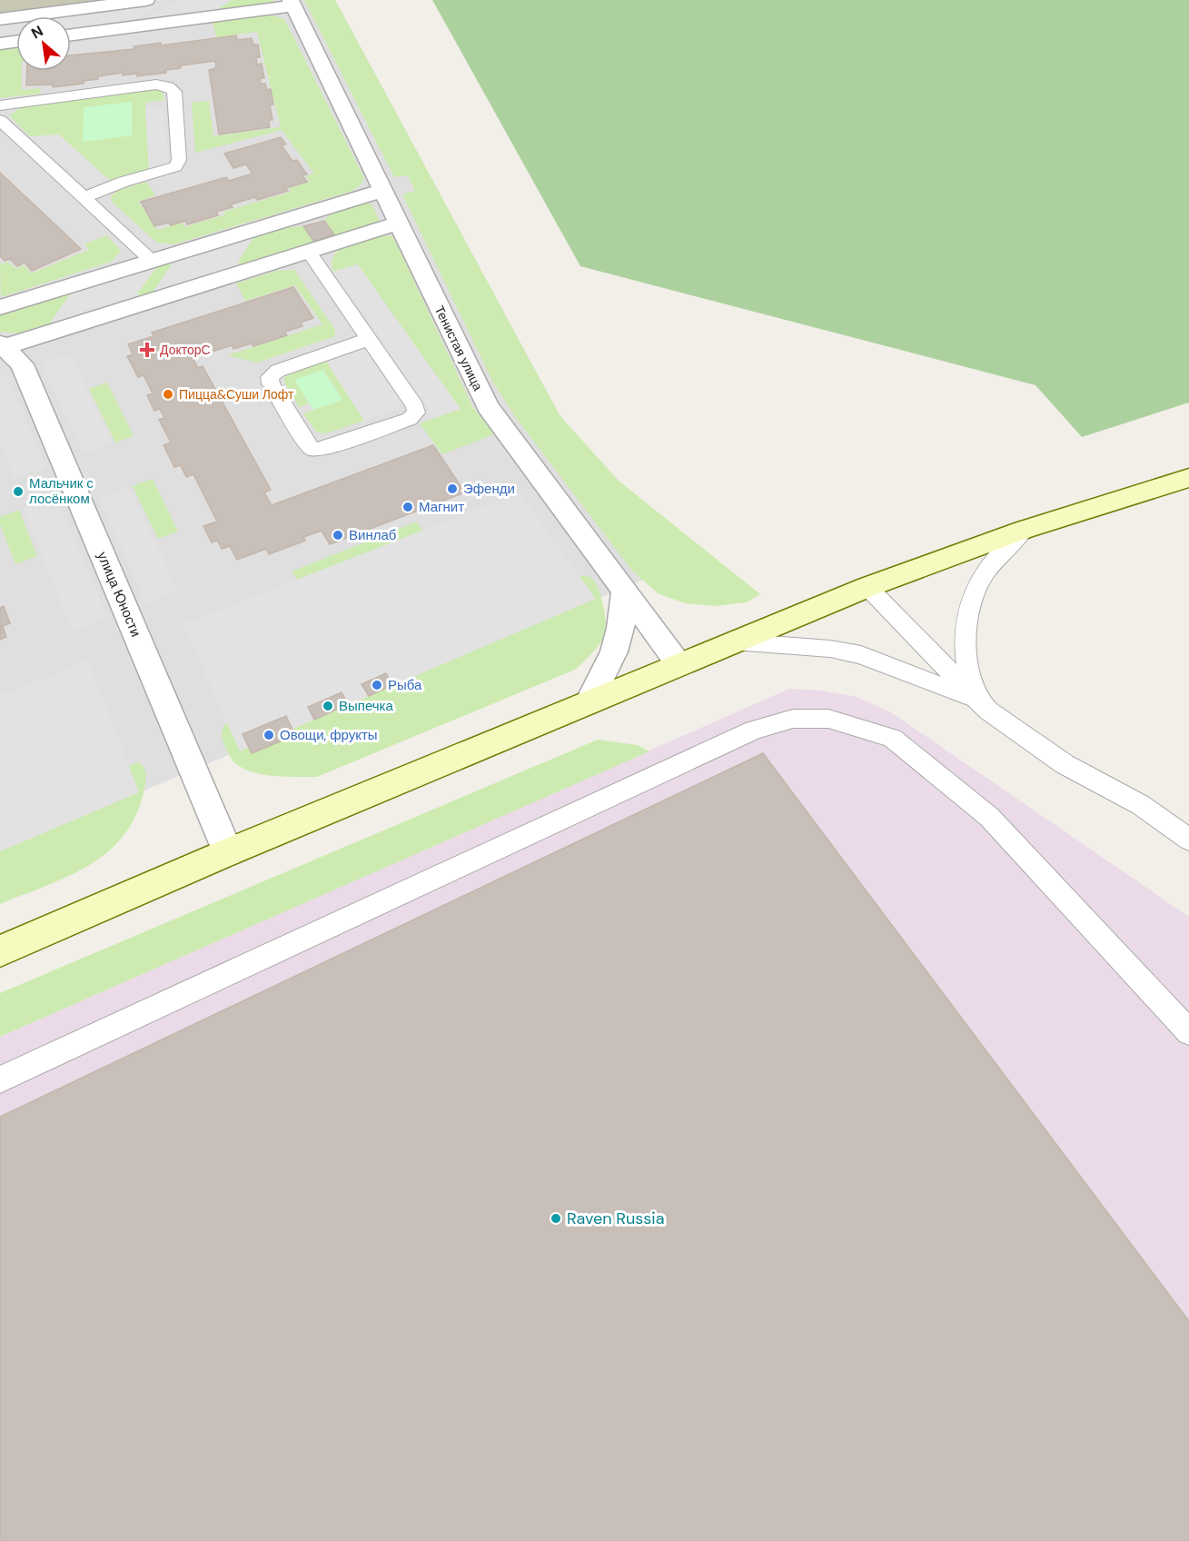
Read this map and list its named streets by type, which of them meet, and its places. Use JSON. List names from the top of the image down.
{
  "streets": {
    "street": ["Тенистая улица", "улица Юности"]
  },
  "places": {
    "health": ["ДокторС"],
    "other": [
      "Пицца&Суши Лофт",
      "Эфенди",
      "Мальчик с лосёнком",
      "Магнит",
      "Винлаб",
      "Рыба",
      "Выпечка",
      "Овощи, фрукты",
      "Raven Russia"
    ]
  },
  "north": "top left"
}
